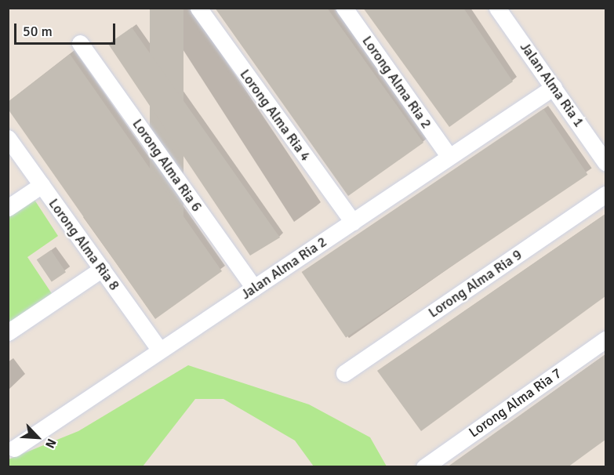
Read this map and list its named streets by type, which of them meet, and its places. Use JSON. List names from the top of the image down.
{
  "streets": {
    "street": [
      "Lorong Alma Ria 2",
      "Jalan Alma Ria 1",
      "Lorong Alma Ria 4",
      "Lorong Alma Ria 6",
      "Lorong Alma Ria 8",
      "Jalan Alma Ria 2",
      "Lorong Alma Ria 9",
      "Lorong Alma Ria 7"
    ]
  },
  "crossings": [
    ["Lorong Alma Ria 2", "Jalan Alma Ria 2"],
    ["Jalan Alma Ria 1", "Jalan Alma Ria 2"],
    ["Lorong Alma Ria 4", "Jalan Alma Ria 2"],
    ["Lorong Alma Ria 6", "Jalan Alma Ria 2"],
    ["Lorong Alma Ria 8", "Jalan Alma Ria 2"]
  ],
  "scale_bar": "50 m",
  "north": "bottom right"
}
